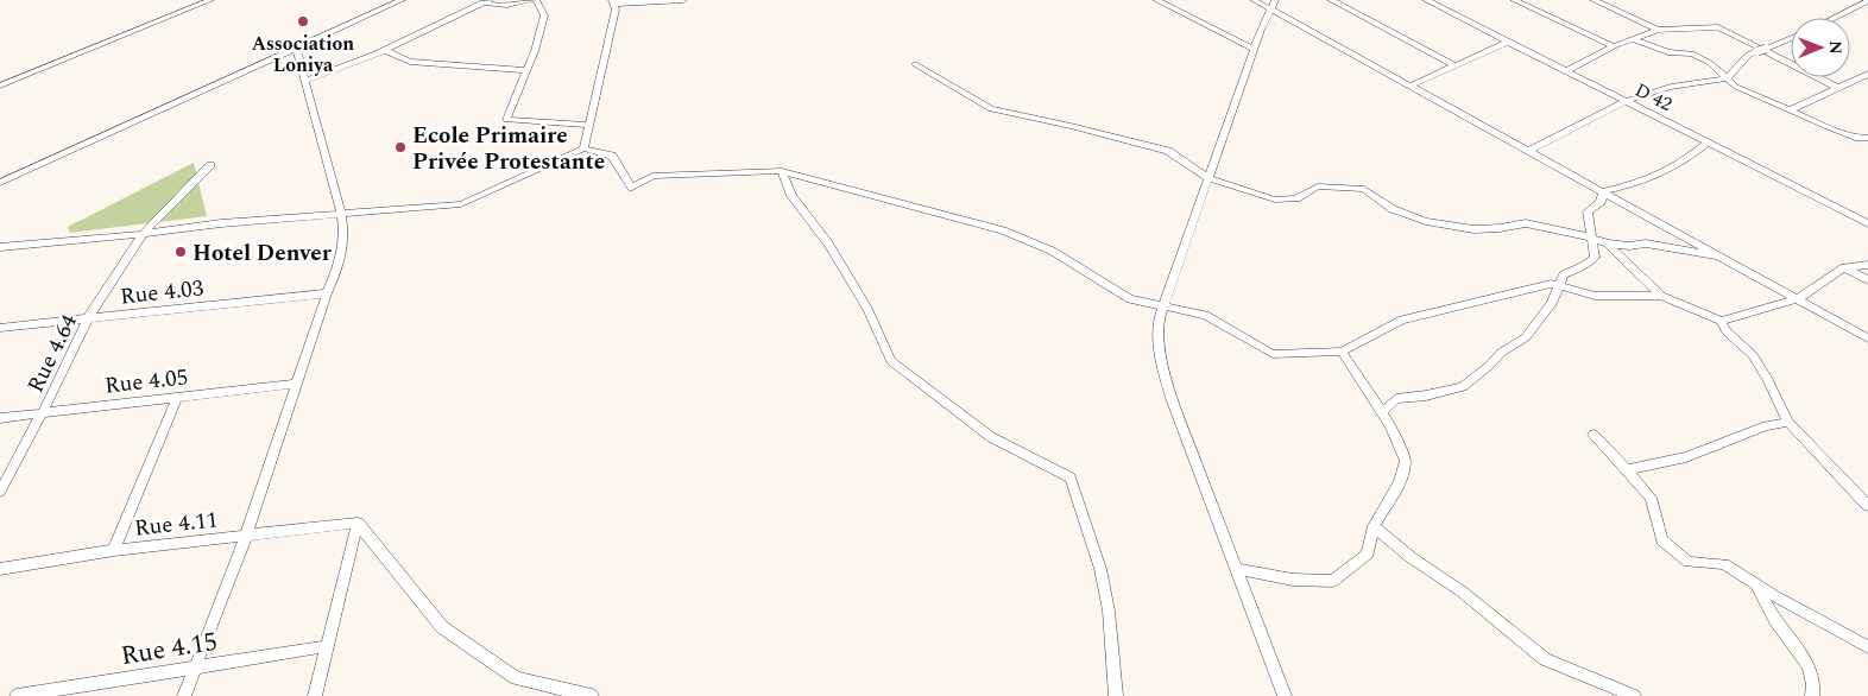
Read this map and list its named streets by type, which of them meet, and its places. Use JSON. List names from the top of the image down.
{
  "streets": {
    "street": [
      "D 42",
      "Rue 4.03",
      "Rue 4.64",
      "Rue 4.05",
      "Rue 4.11",
      "Rue 4.15"
    ]
  },
  "crossings": [
    ["Rue 4.03", "Rue 4.64"],
    ["Rue 4.64", "Rue 4.05"]
  ],
  "places": ["Association Loniya", "Ecole Primaire Privée Protestante", "Hotel Denver"],
  "north": "right"
}
